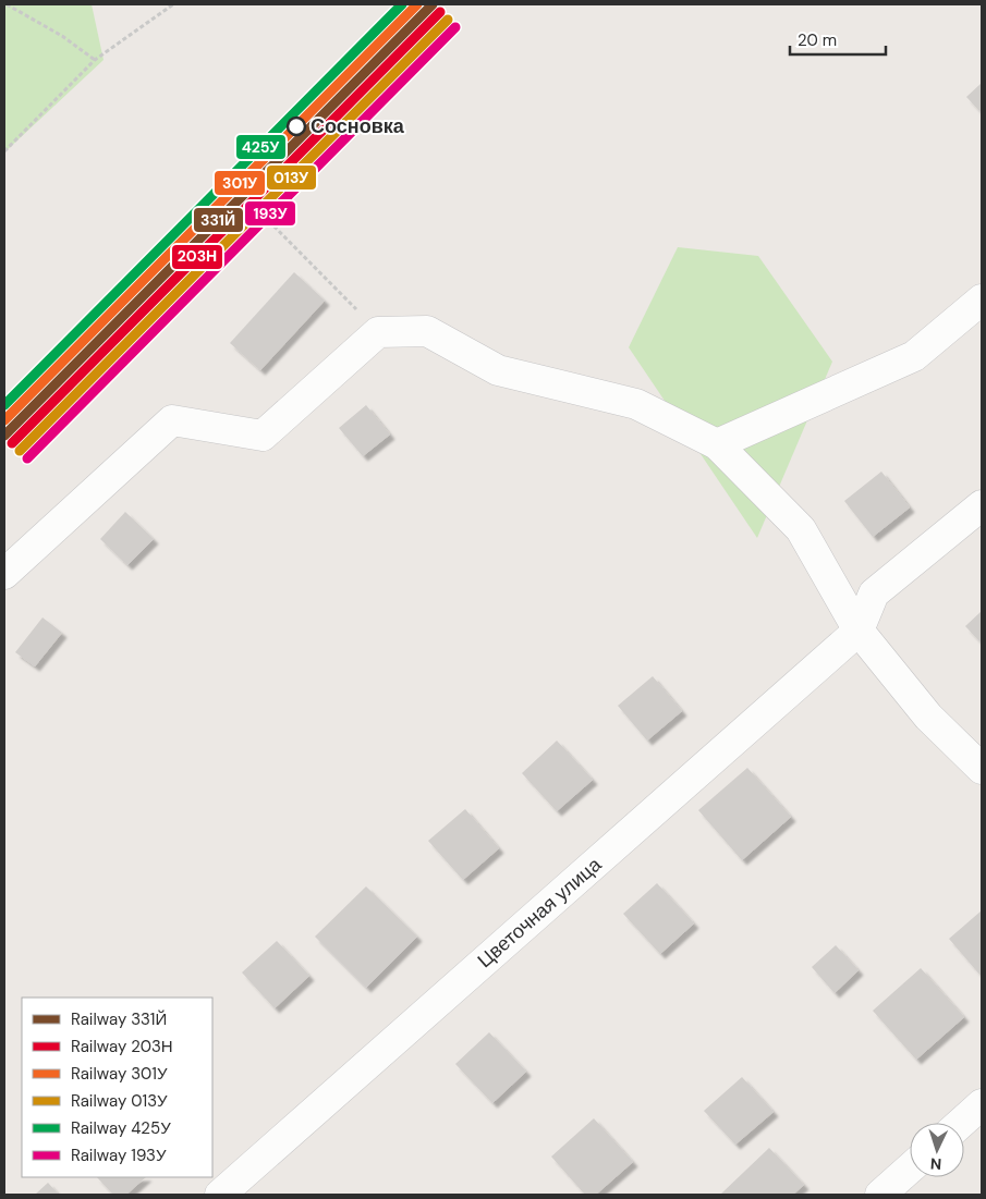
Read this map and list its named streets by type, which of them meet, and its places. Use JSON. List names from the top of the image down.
{
  "streets": {
    "street": ["Цветочная улица"]
  },
  "places": ["Сосновка"],
  "lines": [
    "rail line 331Й",
    "rail line 301У",
    "rail line 425У",
    "rail line 203Н",
    "rail line 013У",
    "rail line 193У"
  ],
  "legend": [
    "Railway 331Й",
    "Railway 203Н",
    "Railway 301У",
    "Railway 013У",
    "Railway 425У",
    "Railway 193У"
  ],
  "scale_bar": "20 m",
  "north": "bottom"
}
